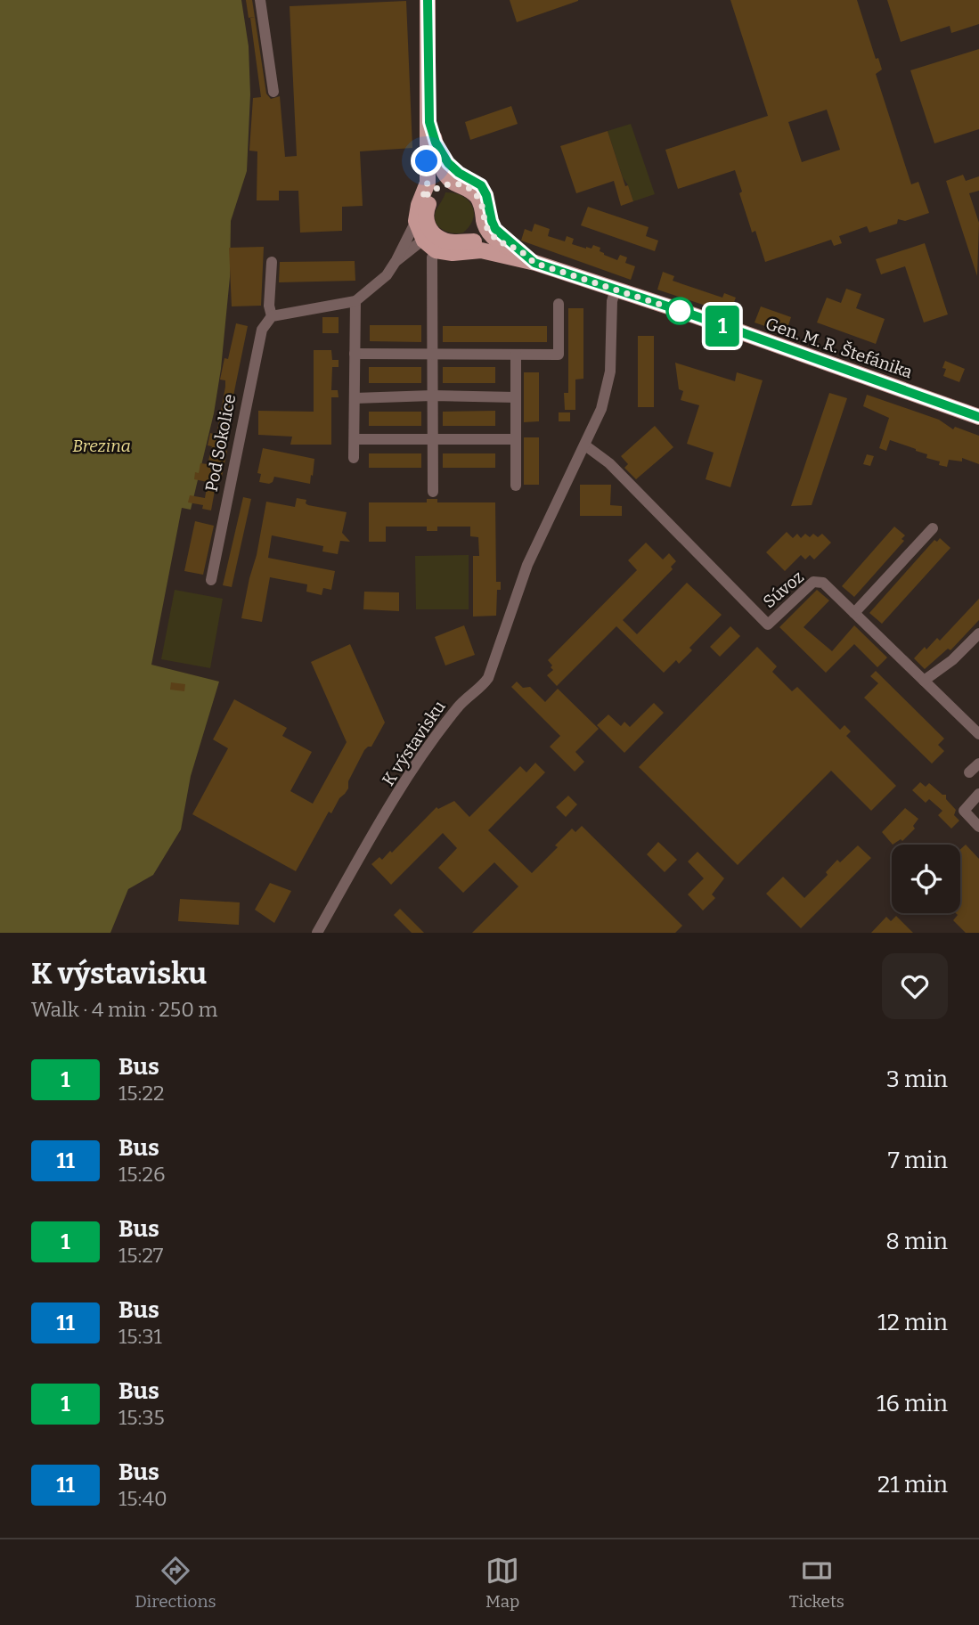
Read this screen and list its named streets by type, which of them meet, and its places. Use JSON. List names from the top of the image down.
{
  "streets": {
    "main road": ["Gen. M. R. Štefánika"],
    "street": ["Pod Sokolice", "Súvoz", "K výstavisku"]
  },
  "crossings": [
    ["Gen. M. R. Štefánika", "K výstavisku"],
    ["Súvoz", "K výstavisku"]
  ],
  "parks": ["Brezina"],
  "lines": ["bus line 1"],
  "page": {
    "on_map": "1",
    "heading": ["K výstavisku", "Walk · 4 min · 250 m"],
    "list": [
      {
        "mark": "1",
        "name": "Bus",
        "note": "15:22",
        "value": "3 min"
      },
      {
        "mark": "11",
        "name": "Bus",
        "note": "15:26",
        "value": "7 min"
      },
      {
        "mark": "1",
        "name": "Bus",
        "note": "15:27",
        "value": "8 min"
      },
      {
        "mark": "11",
        "name": "Bus",
        "note": "15:31",
        "value": "12 min"
      },
      {
        "mark": "1",
        "name": "Bus",
        "note": "15:35",
        "value": "16 min"
      },
      {
        "mark": "11",
        "name": "Bus",
        "note": "15:40",
        "value": "21 min"
      }
    ],
    "tabs": ["Directions", "Map", "Tickets"]
  }
}
